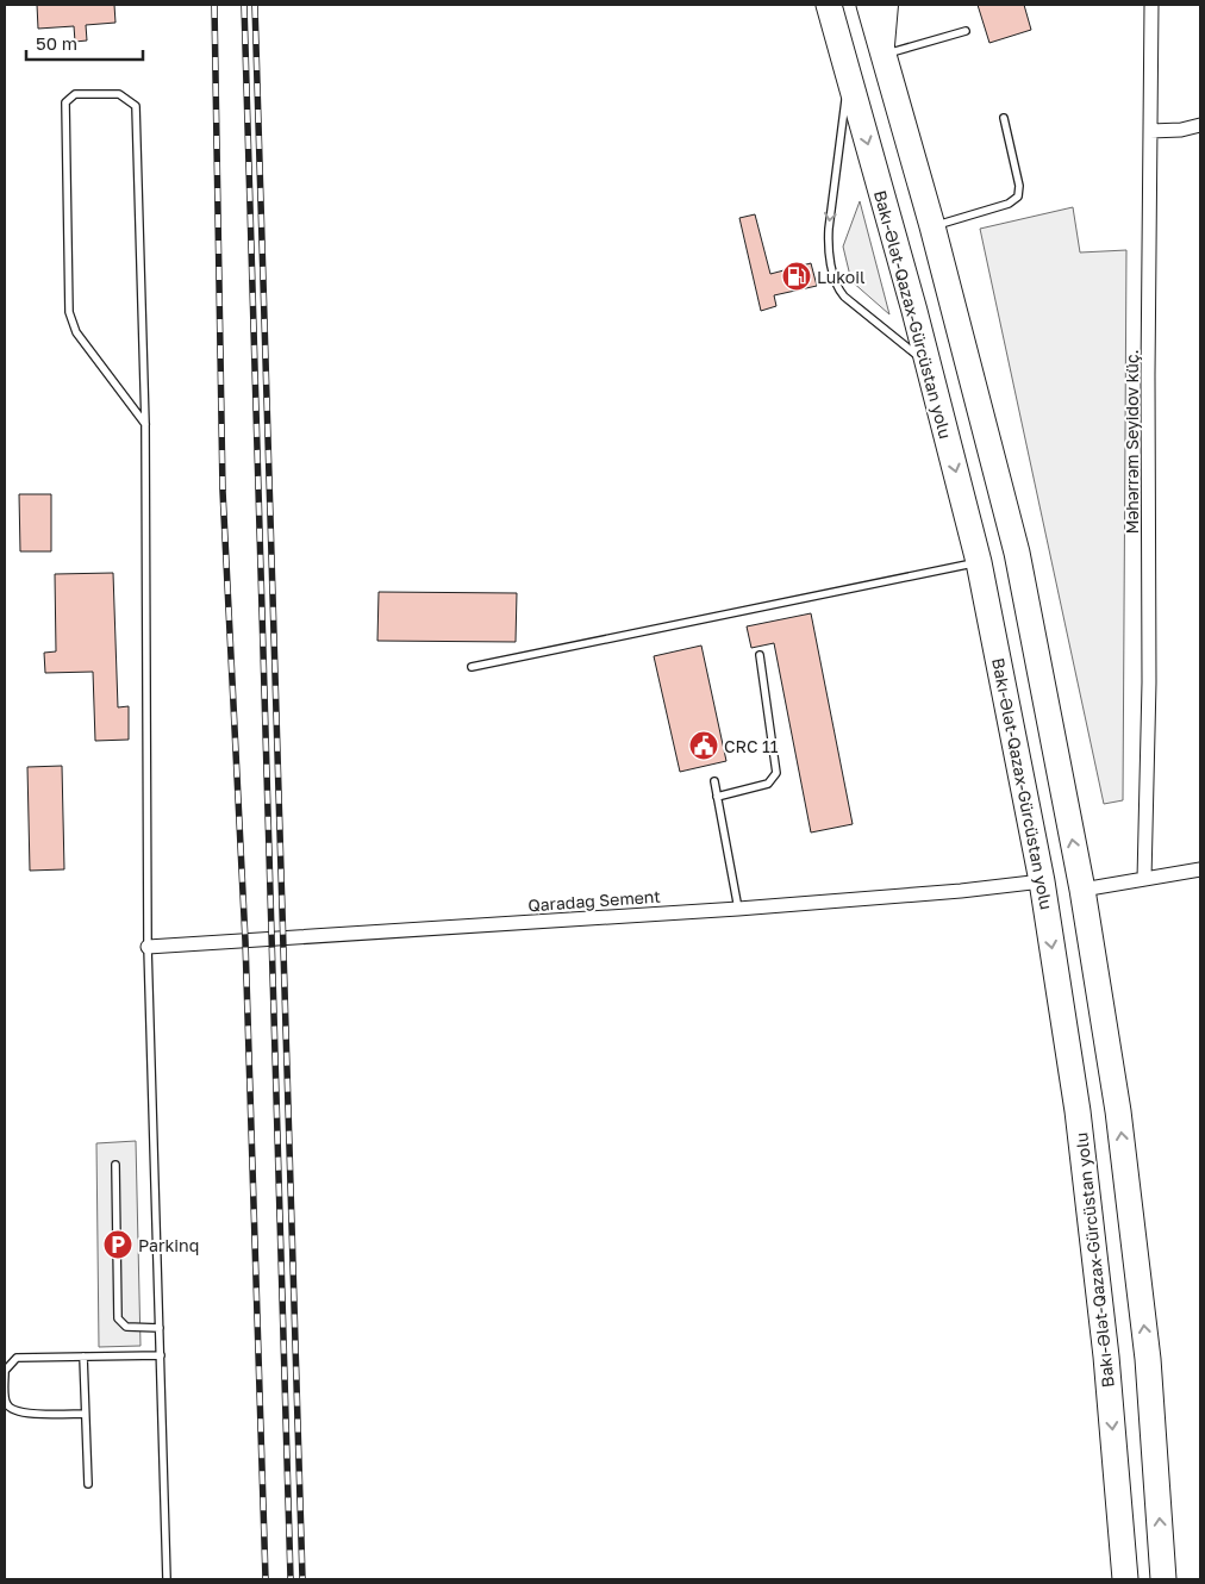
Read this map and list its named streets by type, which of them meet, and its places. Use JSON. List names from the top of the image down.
{
  "streets": {
    "highway": ["Bakı-Ələt-Qazax-Gürcüstan yolu"],
    "street": ["Məhərrəm Seyidov küç.", "Qaradağ Sement"]
  },
  "crossings": [
    ["Bakı-Ələt-Qazax-Gürcüstan yolu", "Qaradağ Sement"]
  ],
  "places": {
    "fuel station": ["Lukoil"],
    "public building": ["CRC 11"],
    "parking": ["Parkinq"]
  },
  "scale_bar": "50 m"
}
